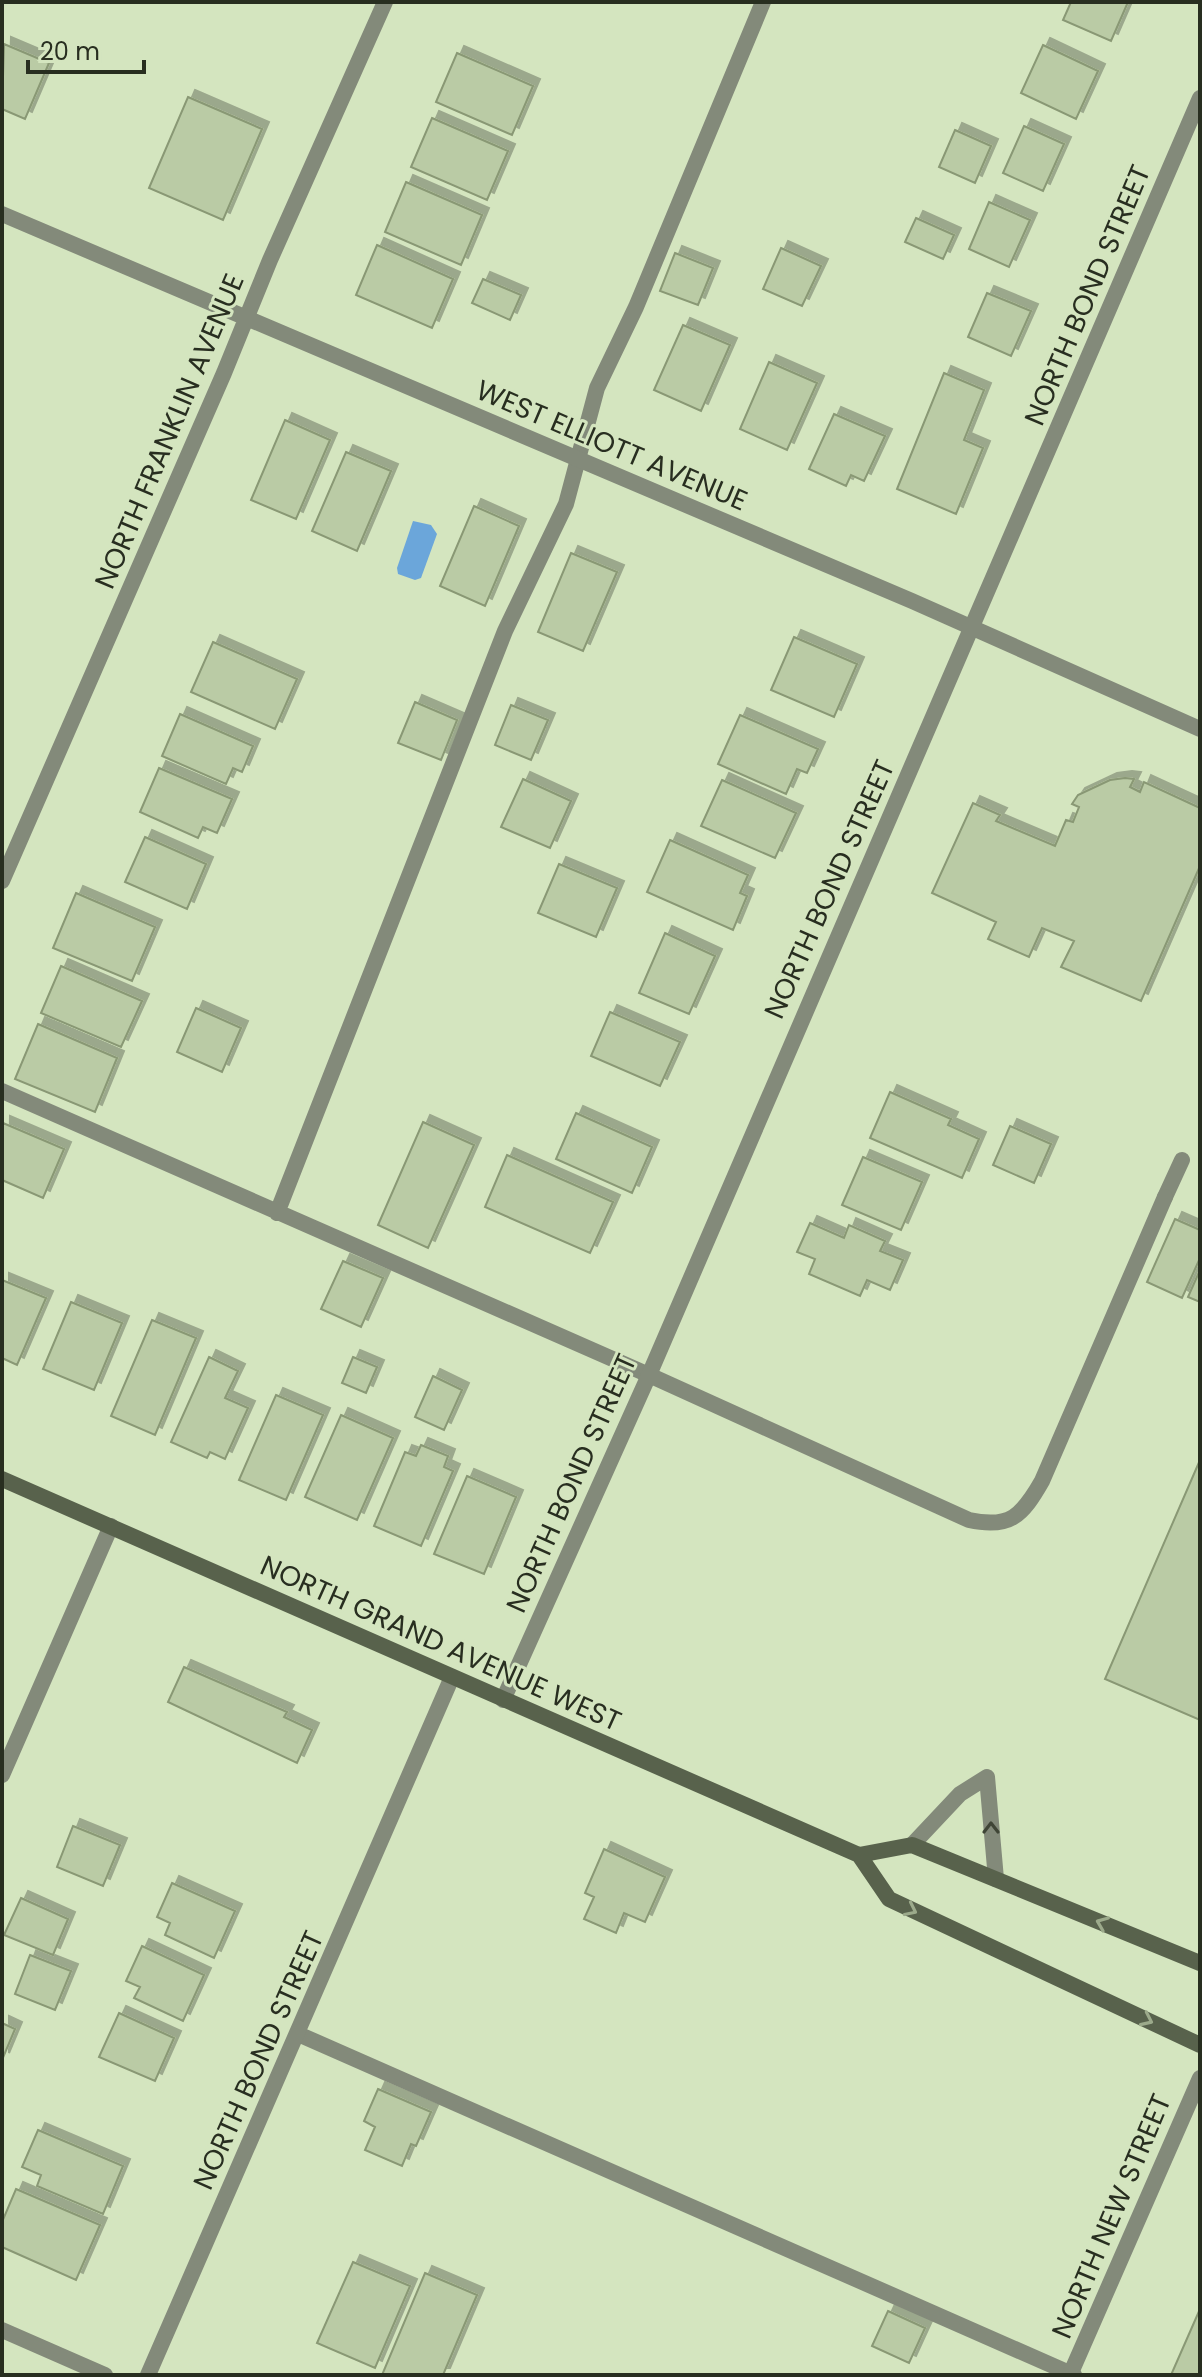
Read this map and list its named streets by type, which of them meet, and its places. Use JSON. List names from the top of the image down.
{
  "streets": {
    "main road": ["NORTH GRAND AVENUE WEST"],
    "street": [
      "NORTH BOND STREET",
      "NORTH FRANKLIN AVENUE",
      "WEST ELLIOTT AVENUE",
      "NORTH NEW STREET"
    ]
  },
  "crossings": [
    ["NORTH BOND STREET", "WEST ELLIOTT AVENUE"],
    ["NORTH BOND STREET", "NORTH GRAND AVENUE WEST"],
    ["NORTH FRANKLIN AVENUE", "WEST ELLIOTT AVENUE"]
  ],
  "scale_bar": "20 m"
}
